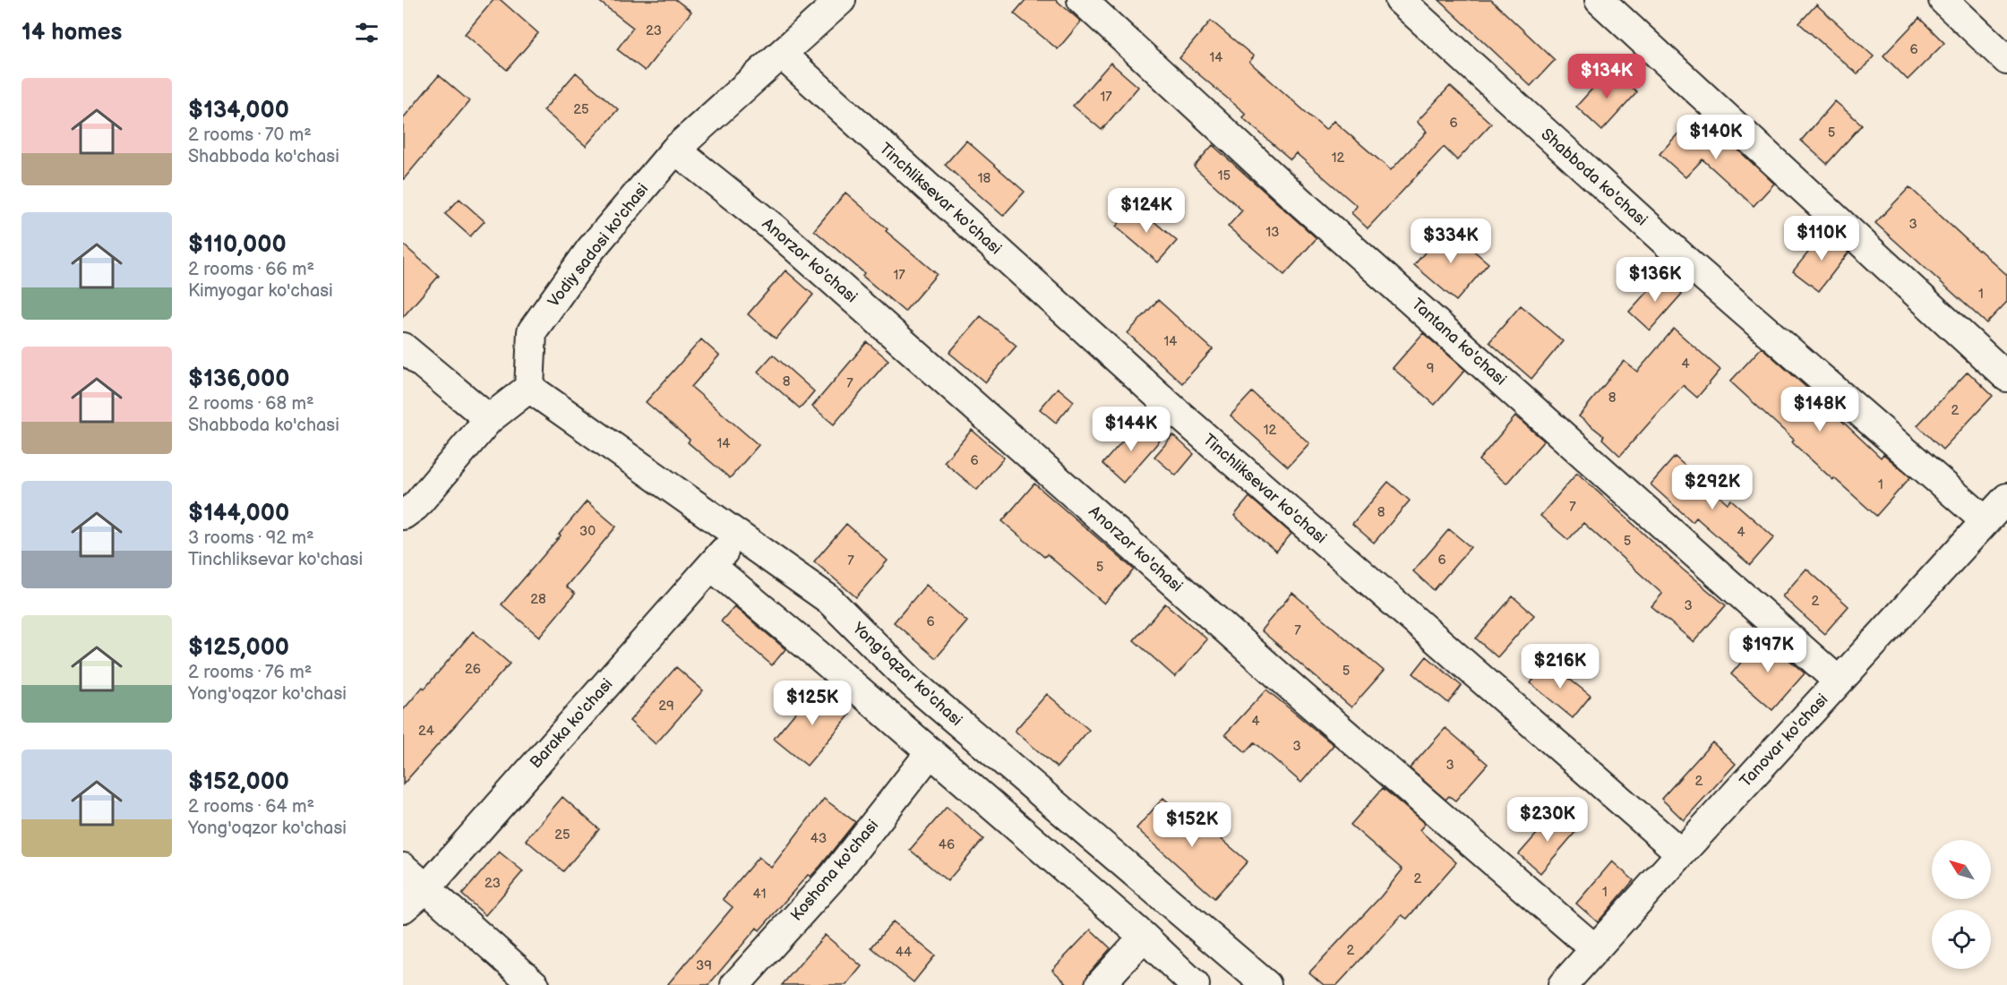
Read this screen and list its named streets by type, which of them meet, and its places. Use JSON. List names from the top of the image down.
{
  "streets": {
    "street": [
      "Shabboda ko'chasi",
      "Tinchliksevar ko'chasi",
      "Vodiy sadosi ko'chasi",
      "Anorzor ko'chasi",
      "Tantana ko'chasi",
      "Yong'oqzor ko'chasi",
      "Baraka ko'chasi",
      "Tanovar ko'chasi",
      "Koshona ko'chasi"
    ]
  },
  "crossings": [
    ["Shabboda ko'chasi", "Tanovar ko'chasi"],
    ["Tinchliksevar ko'chasi", "Vodiy sadosi ko'chasi"],
    ["Tinchliksevar ko'chasi", "Tanovar ko'chasi"],
    ["Vodiy sadosi ko'chasi", "Anorzor ko'chasi"],
    ["Vodiy sadosi ko'chasi", "Yong'oqzor ko'chasi"],
    ["Anorzor ko'chasi", "Tanovar ko'chasi"],
    ["Tantana ko'chasi", "Tanovar ko'chasi"],
    ["Yong'oqzor ko'chasi", "Baraka ko'chasi"]
  ],
  "house_numbers": [
    "23",
    "6",
    "14",
    "17",
    "25",
    "6",
    "5",
    "12",
    "15",
    "18",
    "3",
    "13",
    "17",
    "1",
    "14",
    "4",
    "9",
    "8",
    "7",
    "8",
    "2",
    "12",
    "14",
    "6",
    "1",
    "7",
    "8",
    "30",
    "4",
    "5",
    "6",
    "7",
    "5",
    "28",
    "2",
    "3",
    "6",
    "7",
    "26",
    "5",
    "29",
    "4",
    "24",
    "3",
    "3",
    "2",
    "25",
    "43",
    "46",
    "2",
    "23",
    "1",
    "41",
    "2",
    "44",
    "39"
  ],
  "north": "top left",
  "page": {
    "heading": "14 homes",
    "price": [
      "$134K",
      "$140K",
      "$124K",
      "$110K",
      "$334K",
      "$136K",
      "$148K",
      "$144K",
      "$292K",
      "$197K",
      "$216K",
      "$125K",
      "$230K",
      "$152K"
    ],
    "list": [
      {
        "name": "$134,000",
        "note": "2 rooms · 70 m² · Shabboda ko'chasi"
      },
      {
        "name": "$110,000",
        "note": "2 rooms · 66 m² · Kimyogar ko'chasi"
      },
      {
        "name": "$136,000",
        "note": "2 rooms · 68 m² · Shabboda ko'chasi"
      },
      {
        "name": "$144,000",
        "note": "3 rooms · 92 m² · Tinchliksevar ko'chasi"
      },
      {
        "name": "$125,000",
        "note": "2 rooms · 76 m² · Yong'oqzor ko'chasi"
      },
      {
        "name": "$152,000",
        "note": "2 rooms · 64 m² · Yong'oqzor ko'chasi"
      }
    ]
  }
}
